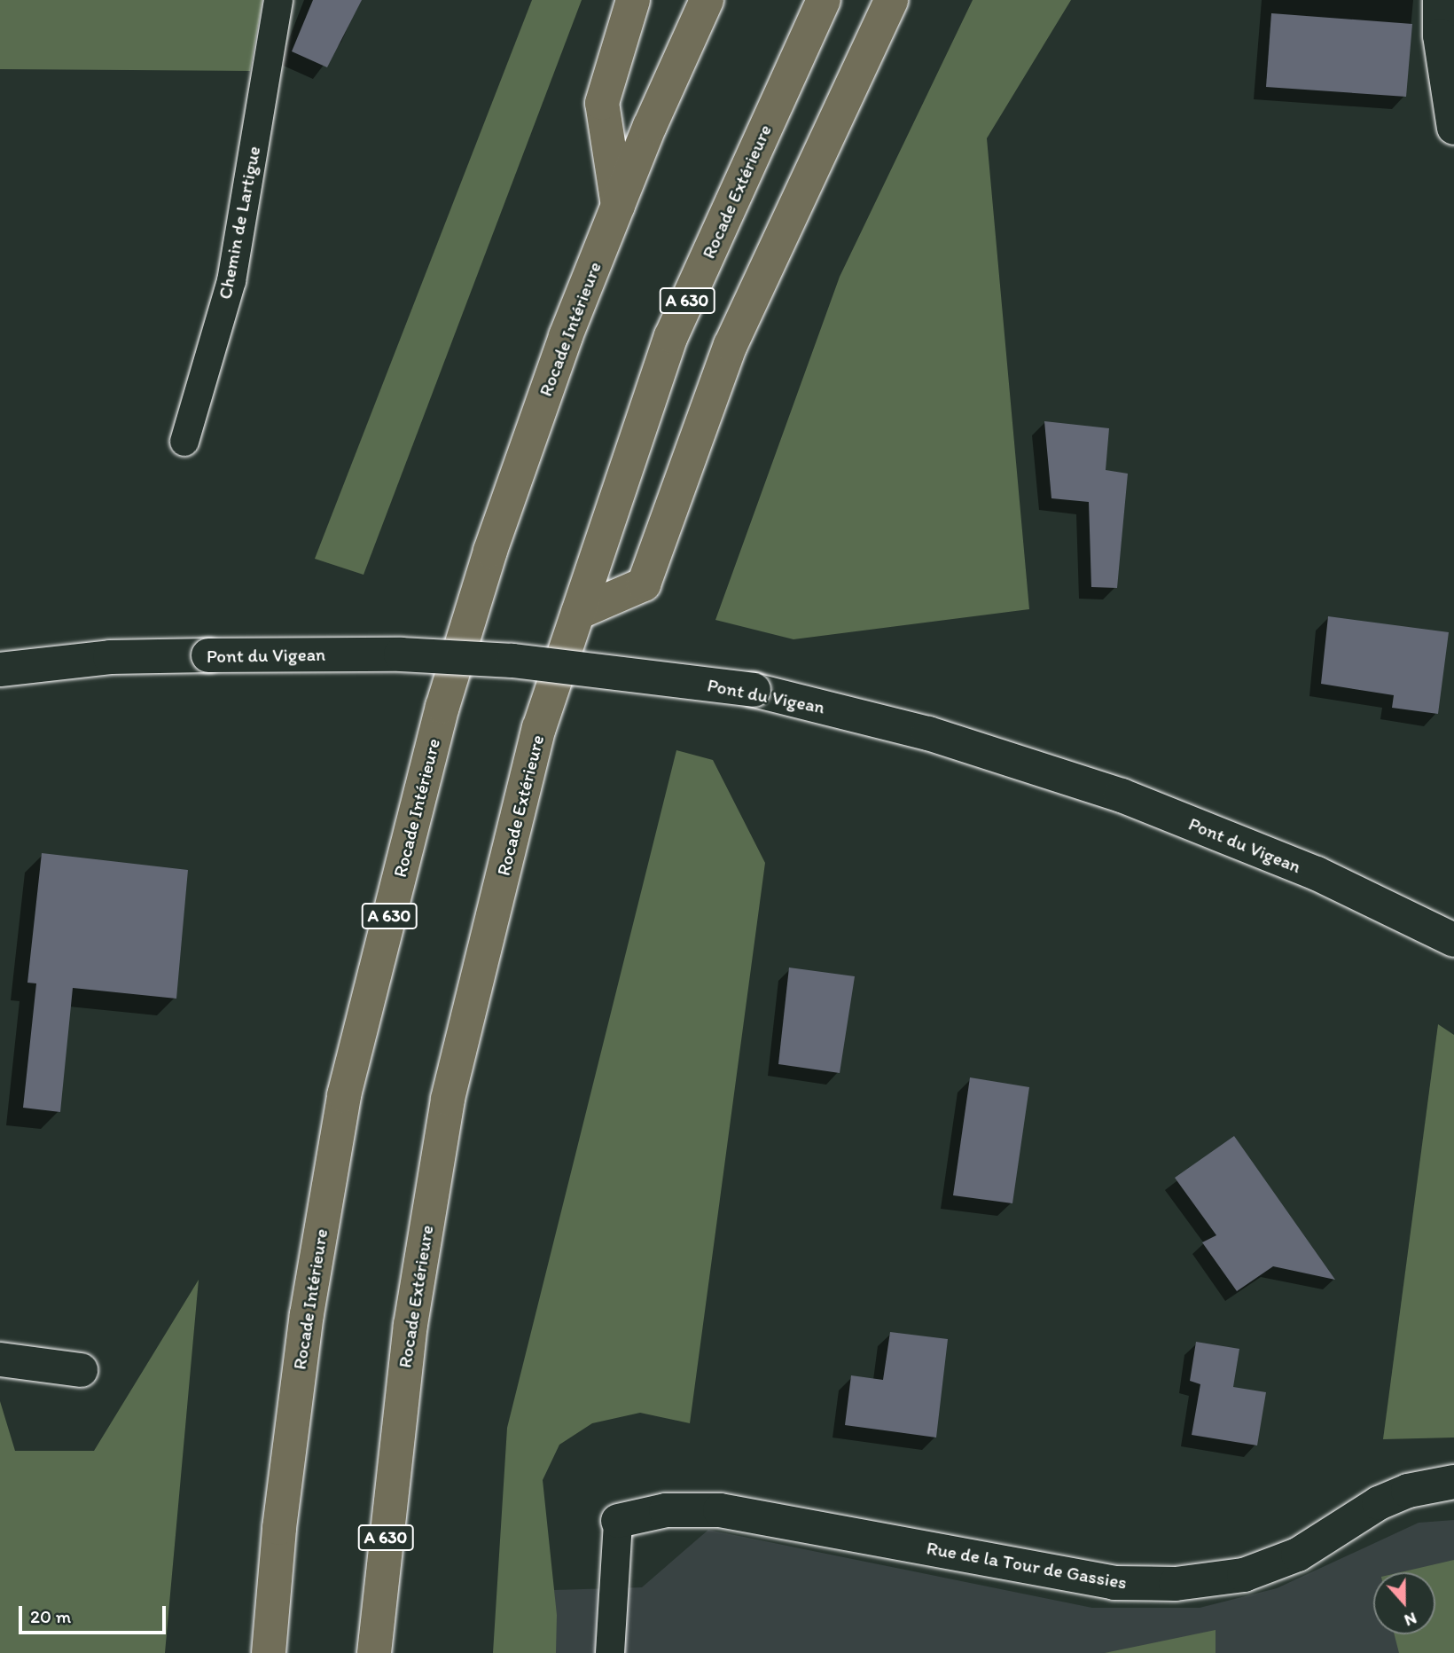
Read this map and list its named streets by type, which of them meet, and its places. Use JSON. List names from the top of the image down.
{
  "streets": {
    "highway": ["Rocade Extérieure", "A 630", "Rocade Intérieure"],
    "street": ["Pont du Vigean", "Rue de la Tour de Gassies"],
    "lane": ["Chemin de Lartigue"]
  },
  "scale_bar": "20 m",
  "north": "bottom"
}
